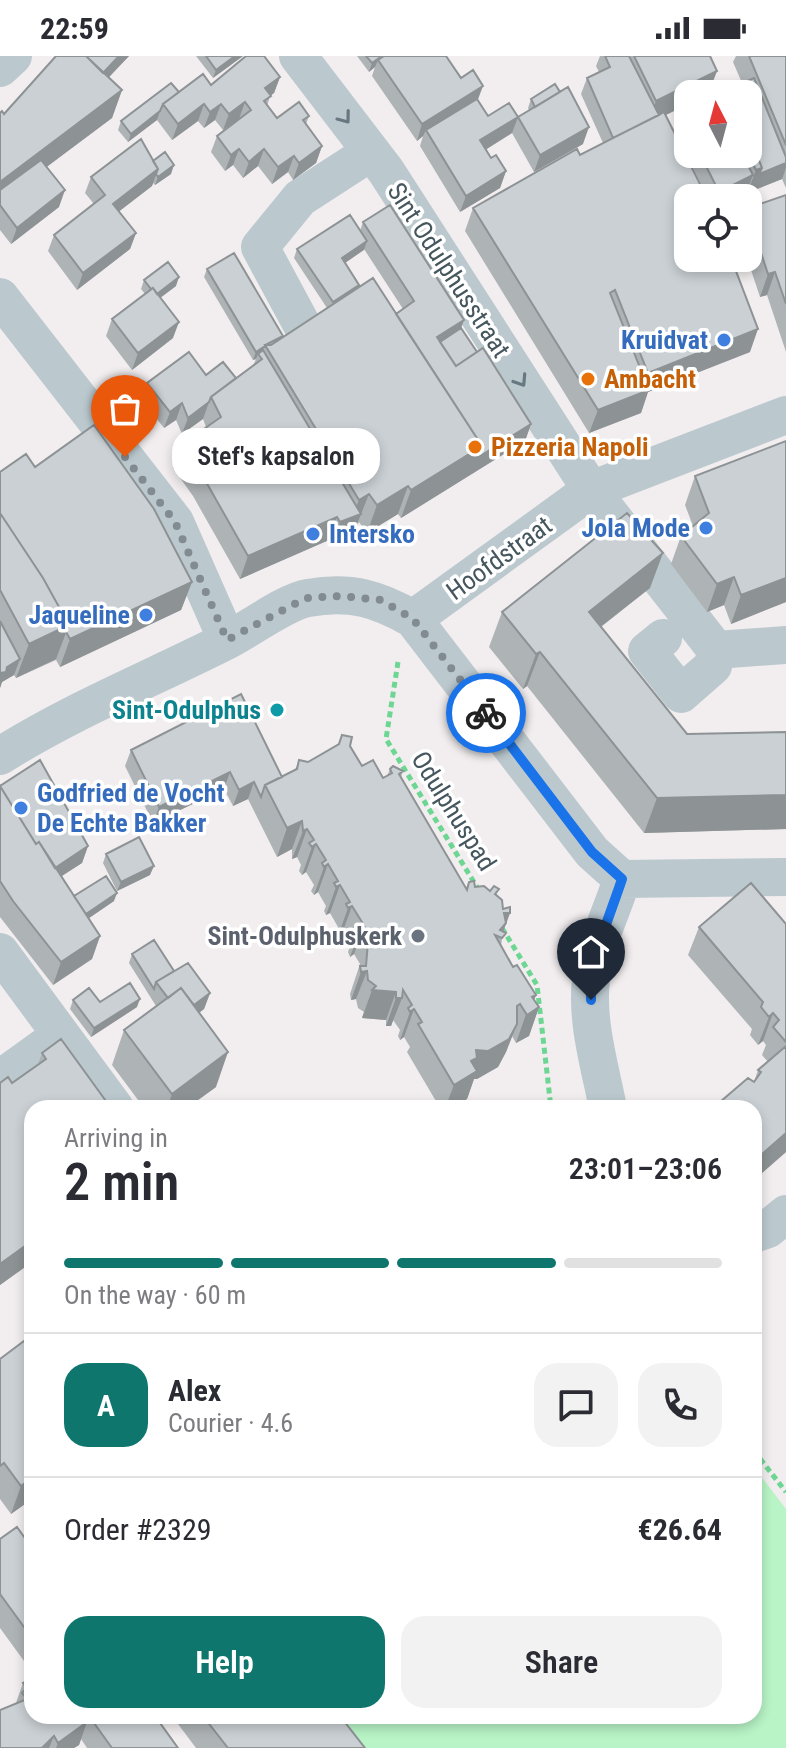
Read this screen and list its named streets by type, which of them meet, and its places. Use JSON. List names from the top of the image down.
{
  "streets": {
    "street": ["Sint Odulphusstraat", "Hoofdstraat"],
    "path": ["Odulphuspad"]
  },
  "crossings": [
    ["Sint Odulphusstraat", "Hoofdstraat"],
    ["Hoofdstraat", "Odulphuspad"]
  ],
  "one_way": ["Sint Odulphusstraat"],
  "places": [
    "Kruidvat",
    "Ambacht",
    "Pizzeria Napoli",
    "Stef's kapsalon",
    "Jola Mode",
    "Intersko",
    "Jaqueline",
    "Sint-Odulphus",
    "Godfried de Vocht De Echte Bakker",
    "Sint-Odulphuskerk"
  ],
  "north": "top",
  "page": {
    "status": "22:59",
    "bubble": "Stef's kapsalon",
    "heading": ["2 min", "Arriving in", "23:01–23:06"],
    "panel": [
      "Alex",
      "Courier · 4.6",
      "Order #2329",
      "€26.64"
    ],
    "bar": "On the way · 60 m",
    "round": "A",
    "buttons": ["Help", "Share"]
  }
}
